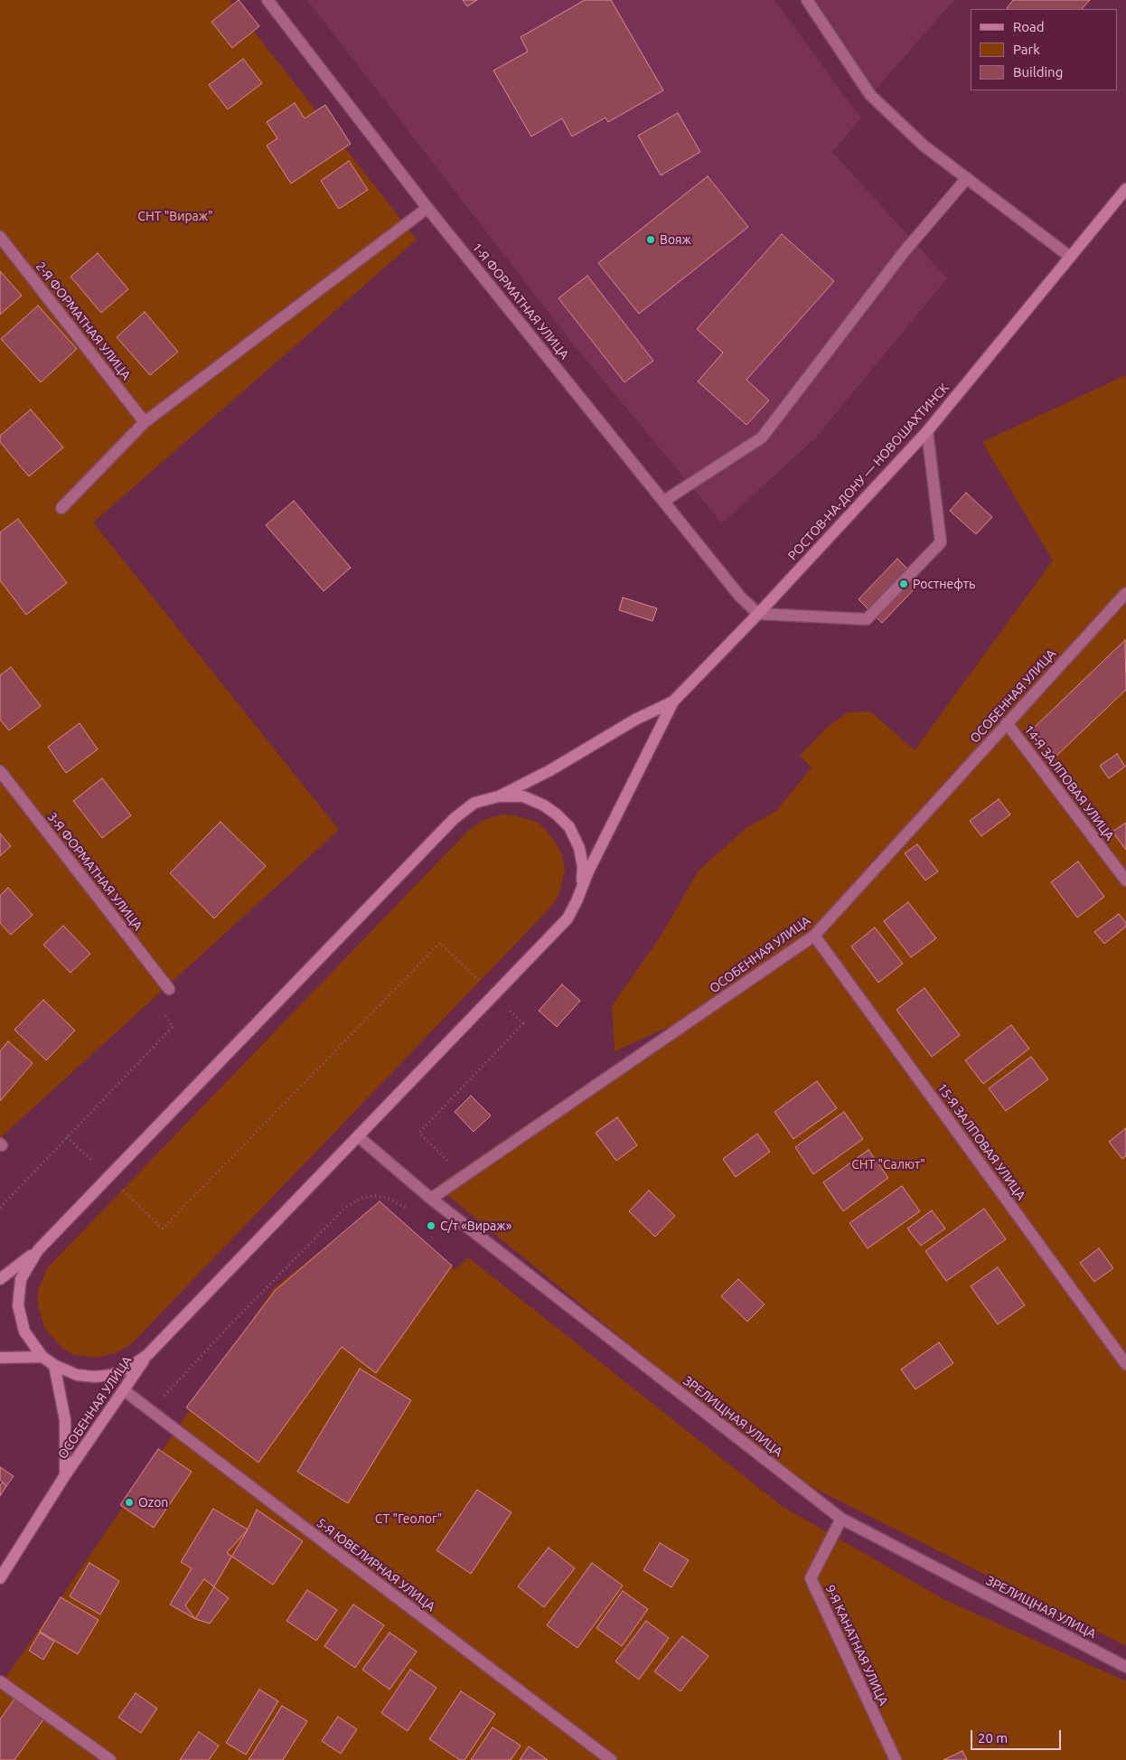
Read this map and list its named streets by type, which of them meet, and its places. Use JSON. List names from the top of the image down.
{
  "streets": {
    "main road": ["РОСТОВ-НА-ДОНУ — НОВОШАХТИНСК", "ОСОБЕННАЯ УЛИЦА"],
    "street": [
      "1-Я ФОРМАТНАЯ УЛИЦА",
      "2-Я ФОРМАТНАЯ УЛИЦА",
      "14-Я ЗАЛПОВАЯ УЛИЦА",
      "3-Я ФОРМАТНАЯ УЛИЦА",
      "15-Я ЗАЛПОВАЯ УЛИЦА",
      "ЗРЕЛИЩНАЯ УЛИЦА",
      "5-Я ЮВЕЛИРНАЯ УЛИЦА",
      "9-Я КАНАТНАЯ УЛИЦА"
    ]
  },
  "crossings": [
    ["1-Я ФОРМАТНАЯ УЛИЦА", "РОСТОВ-НА-ДОНУ — НОВОШАХТИНСК"],
    ["ОСОБЕННАЯ УЛИЦА", "14-Я ЗАЛПОВАЯ УЛИЦА"],
    ["ОСОБЕННАЯ УЛИЦА", "15-Я ЗАЛПОВАЯ УЛИЦА"],
    ["ОСОБЕННАЯ УЛИЦА", "ЗРЕЛИЩНАЯ УЛИЦА"],
    ["ОСОБЕННАЯ УЛИЦА", "5-Я ЮВЕЛИРНАЯ УЛИЦА"],
    ["ЗРЕЛИЩНАЯ УЛИЦА", "9-Я КАНАТНАЯ УЛИЦА"]
  ],
  "parks": ["СНТ \"Вираж\"", "СНТ \"Салют\"", "СТ \"Геолог\""],
  "places": [
    "Вояж",
    "Ростнефть",
    "С/т «Вираж»",
    "Ozon"
  ],
  "legend": ["Road", "Park", "Building"],
  "scale_bar": "20 m"
}
